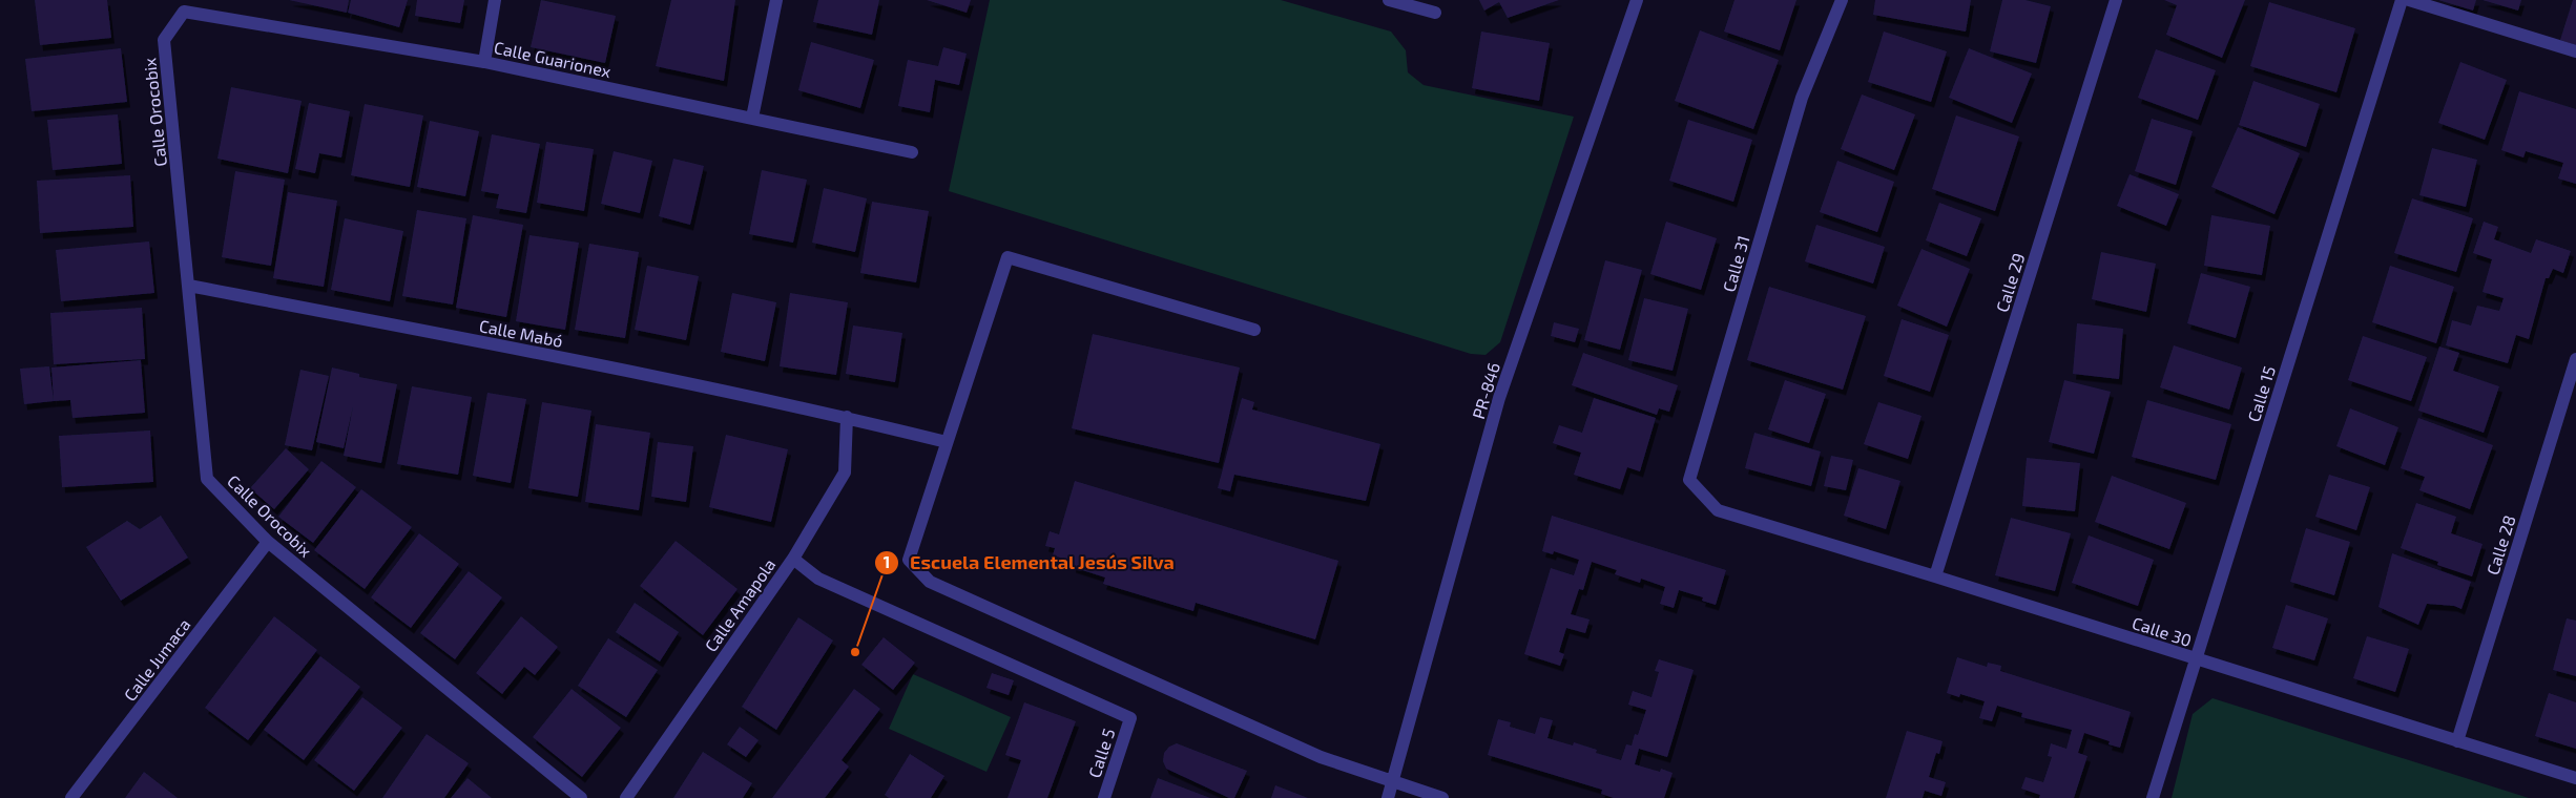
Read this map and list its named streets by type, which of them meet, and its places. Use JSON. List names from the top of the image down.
{
  "streets": {
    "street": [
      "Calle Guarionex",
      "Calle Orocobix",
      "Calle 31",
      "Calle 29",
      "Calle Mabó",
      "PR-846",
      "Calle 15",
      "Calle 28",
      "Calle Amapola",
      "Calle 30",
      "Calle Jumaca",
      "Calle 5"
    ]
  },
  "crossings": [
    ["Calle Guarionex", "Calle Orocobix"],
    ["Calle Orocobix", "Calle Mabó"],
    ["Calle Orocobix", "Calle Jumaca"],
    ["Calle 31", "Calle 30"],
    ["Calle 29", "Calle 30"],
    ["Calle Mabó", "Calle Amapola"],
    ["Calle 15", "Calle 30"],
    ["Calle 28", "Calle 30"],
    ["Calle Amapola", "Calle 5"]
  ],
  "places": ["Escuela Elemental Jesús Silva"]
}
